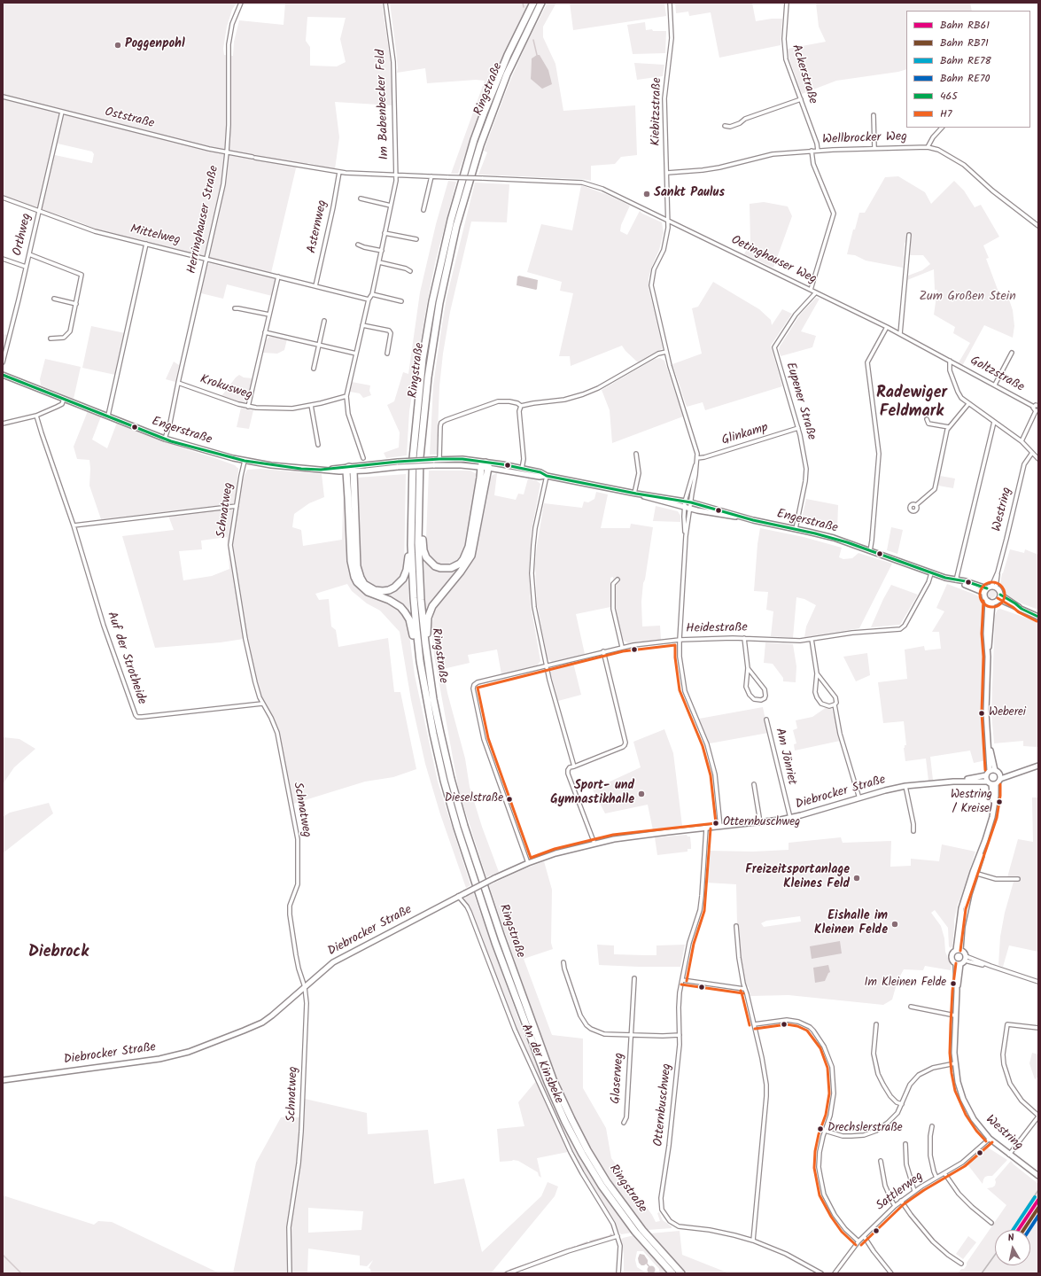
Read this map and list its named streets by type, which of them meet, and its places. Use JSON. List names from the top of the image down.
{
  "streets": {
    "highway": ["Ringstraße"],
    "main road": ["Engerstraße", "Westring", "Diebrocker Straße"],
    "street": [
      "Ackerstraße",
      "Im Babenbecker Feld",
      "Kiebitzstraße",
      "Oststraße",
      "Wellbrocker Weg",
      "Herringhauser Straße",
      "Asternweg",
      "Orthweg",
      "Mittelweg",
      "Oetinghauser Weg",
      "Goltzstraße",
      "Krokusweg",
      "Eupener Straße",
      "Glinkamp",
      "Schnatweg",
      "Heidestraße",
      "Auf der Strotheide",
      "Am Jönriet",
      "An der Kinsbeke",
      "Glaserweg",
      "Otternbuschweg",
      "Sattlerweg"
    ]
  },
  "crossings": [
    ["Ackerstraße", "Wellbrocker Weg"],
    ["Im Babenbecker Feld", "Oststraße"],
    ["Im Babenbecker Feld", "Mittelweg"],
    ["Im Babenbecker Feld", "Krokusweg"],
    ["Kiebitzstraße", "Wellbrocker Weg"],
    ["Kiebitzstraße", "Oetinghauser Weg"],
    ["Kiebitzstraße", "Glinkamp"],
    ["Oststraße", "Herringhauser Straße"],
    ["Oststraße", "Asternweg"],
    ["Oststraße", "Orthweg"],
    ["Oststraße", "Oetinghauser Weg"],
    ["Herringhauser Straße", "Mittelweg"],
    ["Herringhauser Straße", "Krokusweg"],
    ["Herringhauser Straße", "Engerstraße"],
    ["Asternweg", "Mittelweg"],
    ["Orthweg", "Mittelweg"],
    ["Oetinghauser Weg", "Goltzstraße"],
    ["Oetinghauser Weg", "Eupener Straße"],
    ["Eupener Straße", "Engerstraße"],
    ["Eupener Straße", "Glinkamp"],
    ["Engerstraße", "Westring"],
    ["Engerstraße", "Schnatweg"],
    ["Engerstraße", "Heidestraße"],
    ["Westring", "Sattlerweg"],
    ["Schnatweg", "Auf der Strotheide"],
    ["Schnatweg", "Diebrocker Straße"],
    ["Heidestraße", "Diebrocker Straße"],
    ["Am Jönriet", "Diebrocker Straße"],
    ["Diebrocker Straße", "An der Kinsbeke"],
    ["Diebrocker Straße", "Otternbuschweg"]
  ],
  "districts": ["Radewiger Feldmark", "Diebrock"],
  "parks": ["Zum Großen Stein"],
  "places": [
    "Poggenpohl",
    "Sankt Paulus",
    "Weberei",
    "Sport- und Gymnastikhalle",
    "Dieselstraße",
    "Westring / Kreisel",
    "Otternbuschweg",
    "Freizeitsportanlage Kleines Feld",
    "Eishalle im Kleinen Felde",
    "Im Kleinen Felde",
    "Drechslerstraße"
  ],
  "lines": [
    "transit line 465",
    "transit line H7",
    "rail line RE78",
    "rail line RB61",
    "rail line RB71",
    "rail line RE70"
  ],
  "legend": [
    "Bahn RB61",
    "Bahn RB71",
    "Bahn RE78",
    "Bahn RE70",
    "465",
    "H7"
  ],
  "north": "top"
}
